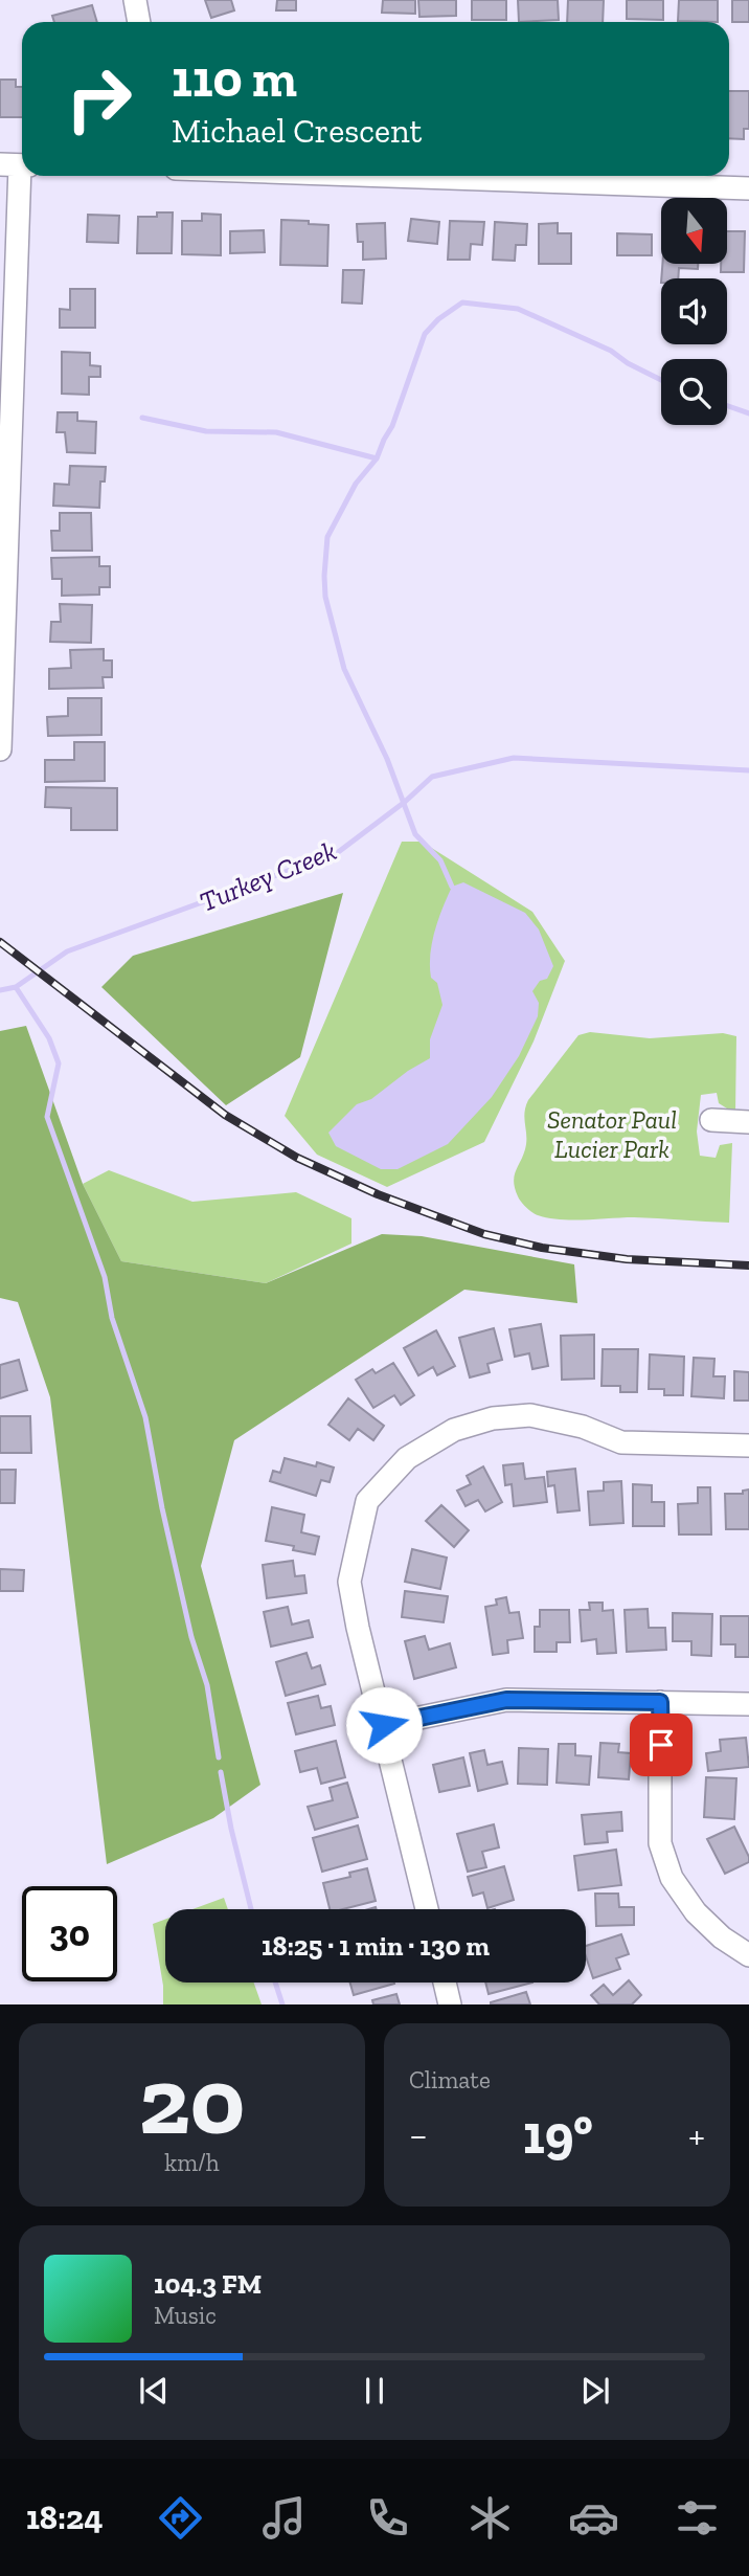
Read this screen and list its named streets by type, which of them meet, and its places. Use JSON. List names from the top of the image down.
{
  "water": ["Turkey Creek"],
  "parks": ["Senator Paul Lucier Park"],
  "north": "bottom",
  "page": {
    "turn": ["110 m", "Michael Crescent"],
    "limit": "30",
    "trip": "18:25 · 1 min · 130 m",
    "tile": [
      ["20", "km/h"],
      "Climate"
    ],
    "heat": ["−", "19°", "+"],
    "song": ["104.3 FM", "Music"],
    "tabs": "18:24"
  }
}
